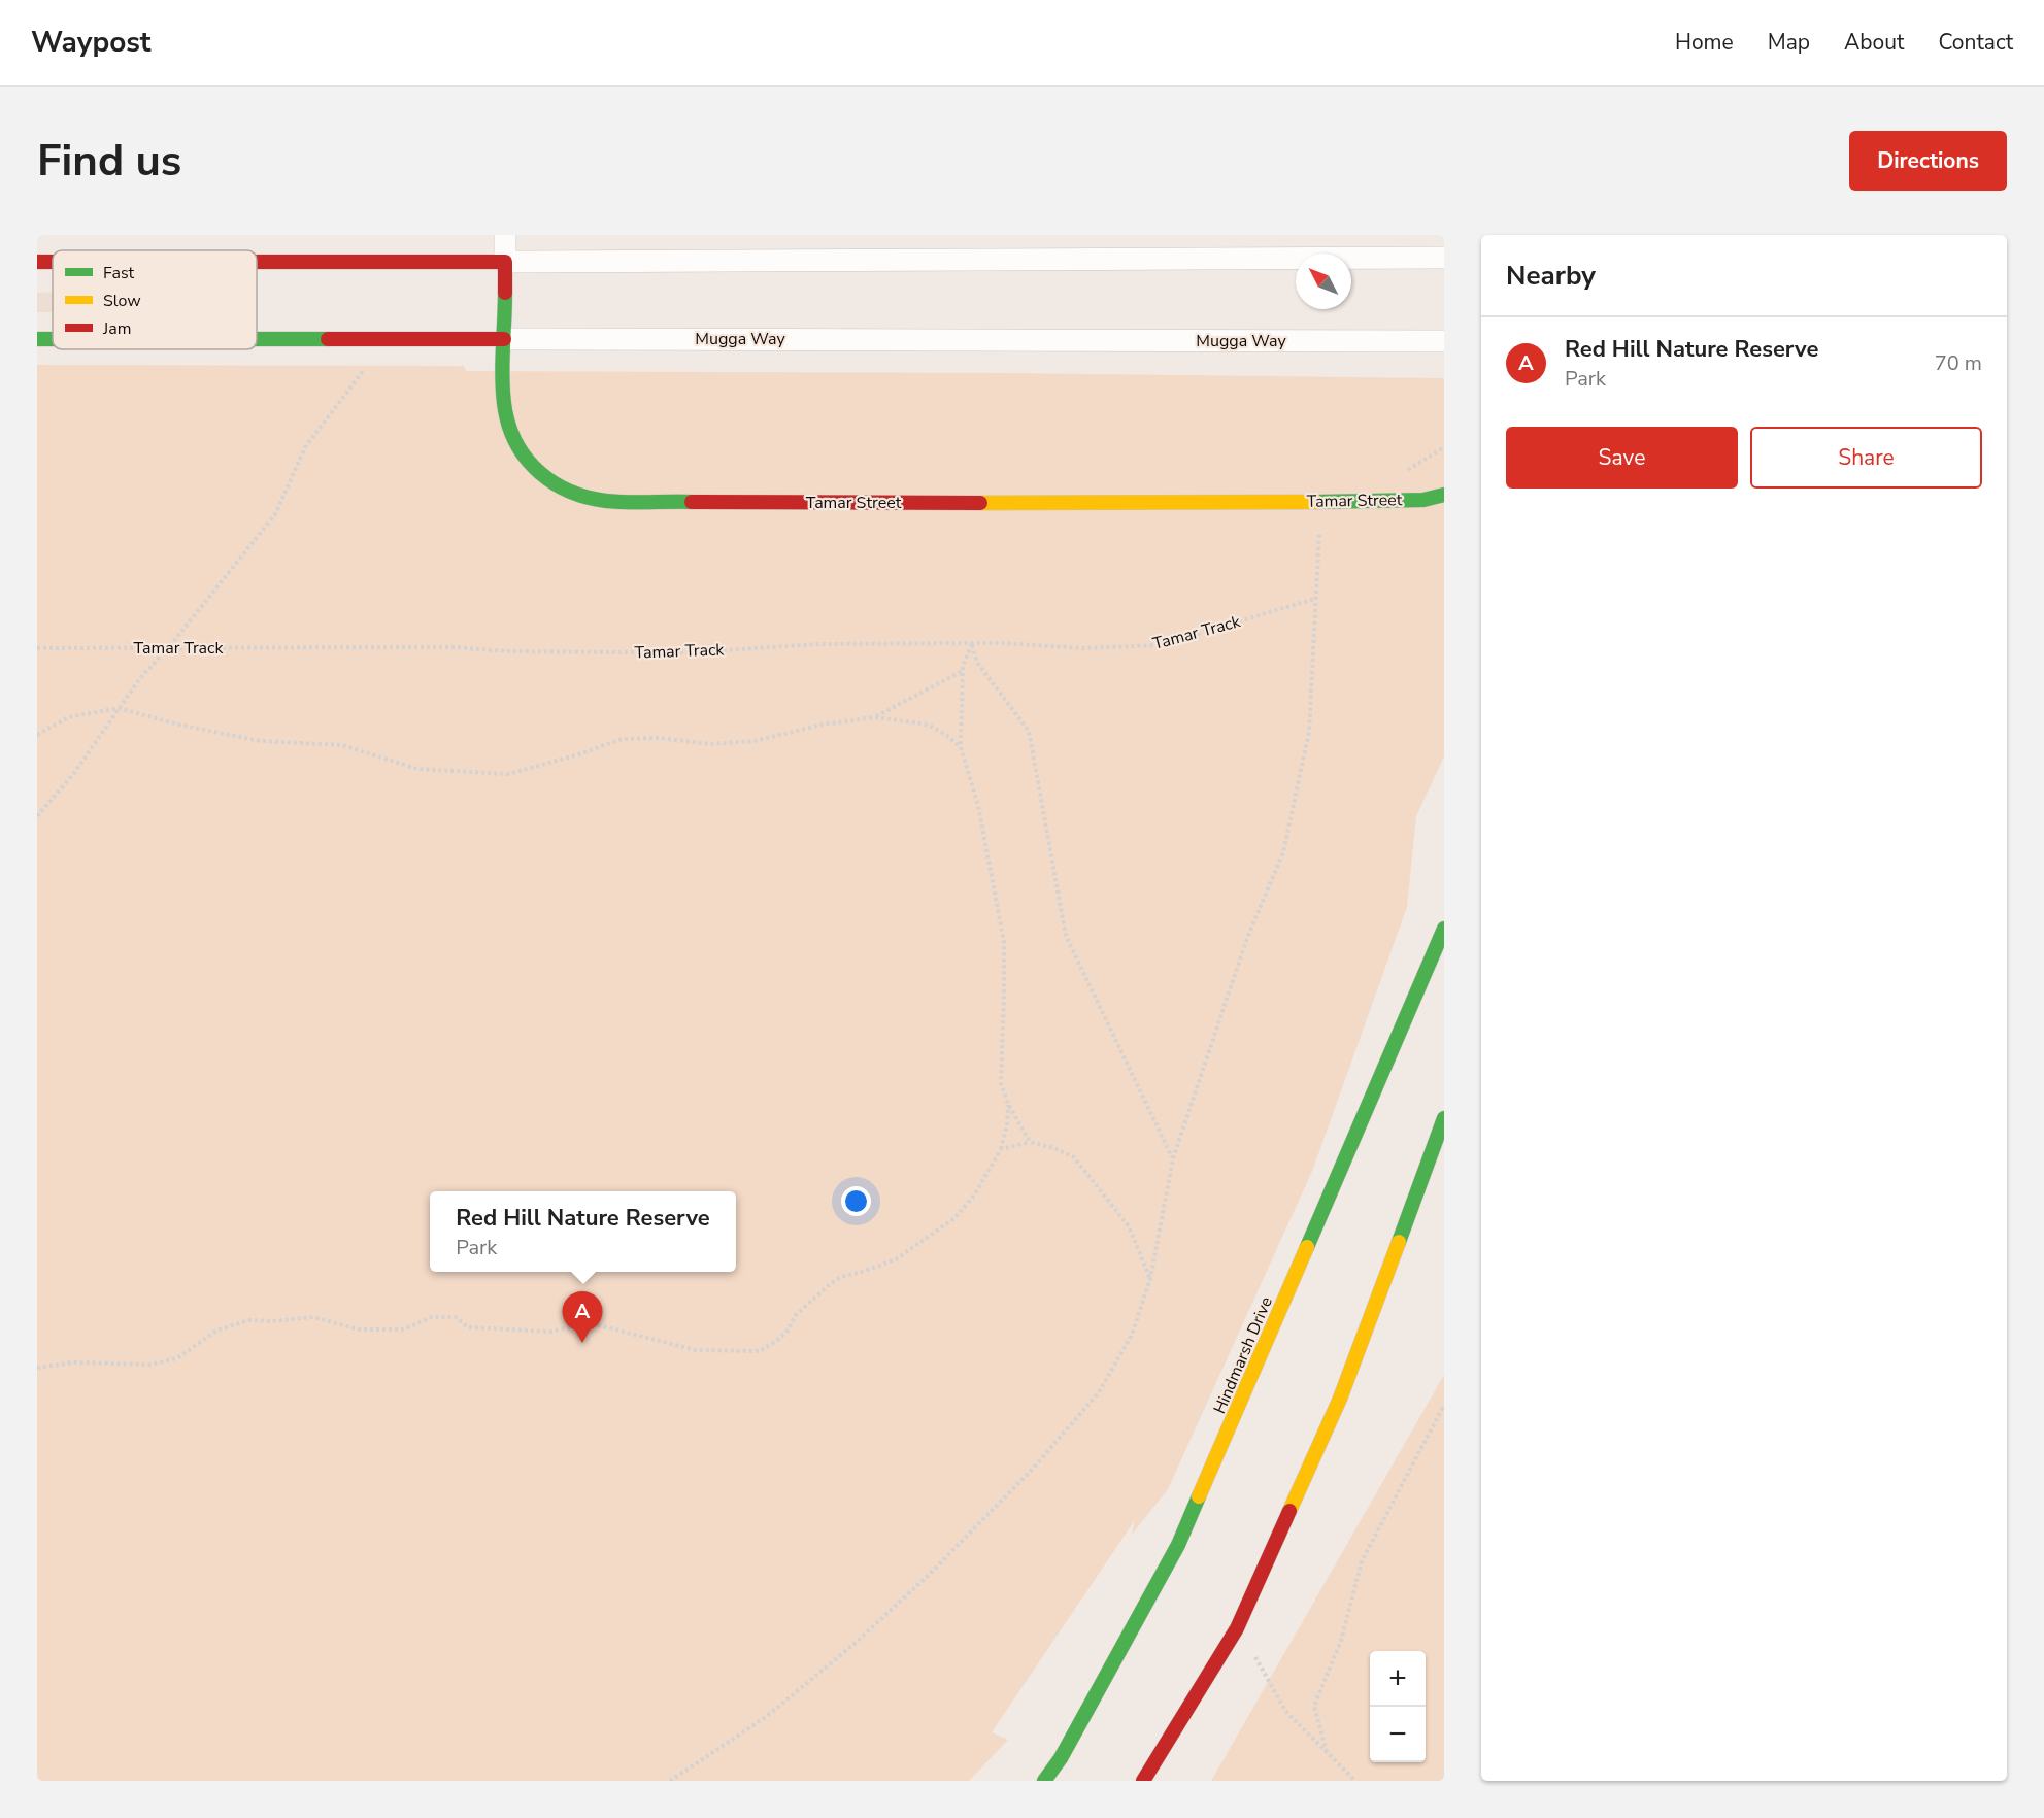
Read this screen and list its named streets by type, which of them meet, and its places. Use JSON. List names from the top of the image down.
{
  "streets": {
    "main road": ["Mugga Way", "Tamar Street", "Hindmarsh Drive"],
    "path": ["Tamar Track"]
  },
  "crossings": [
    ["Mugga Way", "Tamar Street"]
  ],
  "legend": ["Fast", "Slow", "Jam"],
  "north": "top left",
  "page": {
    "header": "Waypost",
    "nav": [
      "Home",
      "Map",
      "About",
      "Contact"
    ],
    "buttons": [
      "Directions",
      ["Save", "Share"]
    ],
    "title": "Find us",
    "heading": "Nearby",
    "list": [
      {
        "mark": "A",
        "name": "Red Hill Nature Reserve",
        "note": "Park",
        "value": "70 m"
      }
    ],
    "popup": ["Red Hill Nature Reserve", "Park"],
    "pins": "A",
    "map_buttons": ["+", "−"]
  }
}
